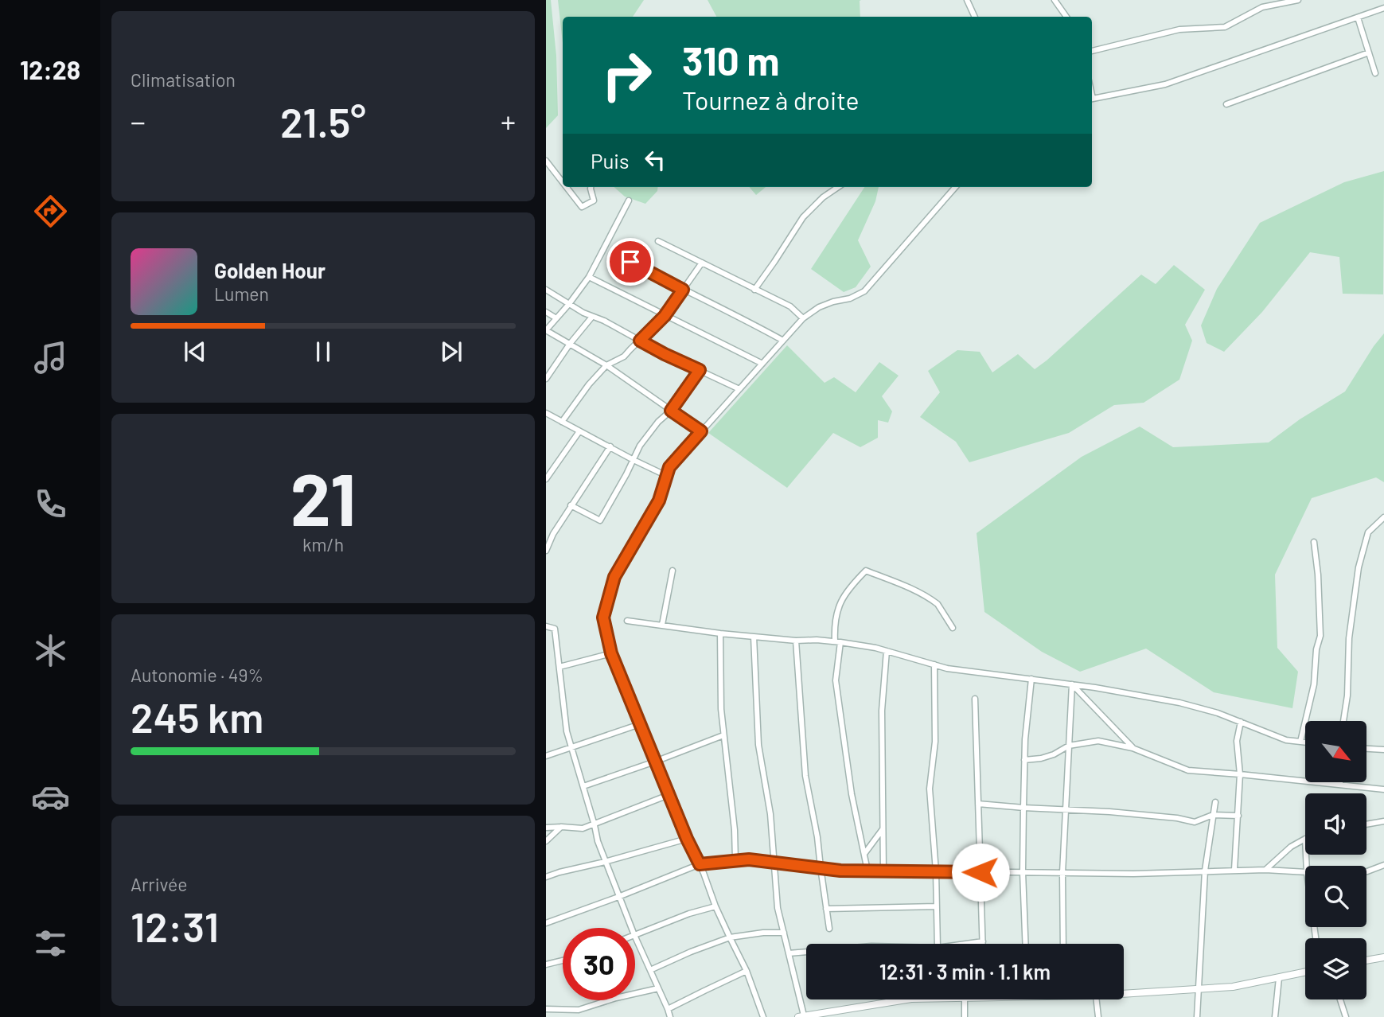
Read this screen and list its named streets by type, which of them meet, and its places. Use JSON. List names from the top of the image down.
{
  "north": "bottom right",
  "page": {
    "tabs": "12:28",
    "tile": [
      "Climatisation",
      ["21", "km/h"],
      ["Autonomie · 49%", "245 km"],
      ["Arrivée", "12:31"]
    ],
    "turn": ["310 m", "Tournez à droite"],
    "heat": ["−", "21.5°", "+"],
    "then": "Puis",
    "song": ["Golden Hour", "Lumen"],
    "limit": "30",
    "trip": "12:31 · 3 min · 1.1 km"
  }
}
